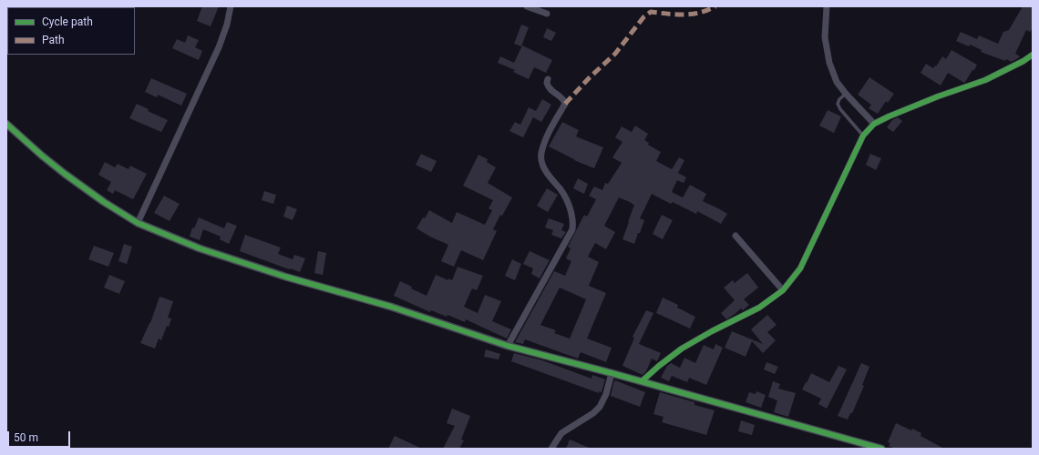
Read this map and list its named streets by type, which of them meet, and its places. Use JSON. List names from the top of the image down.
{
  "legend": ["Cycle path", "Path"],
  "scale_bar": "50 m"
}
